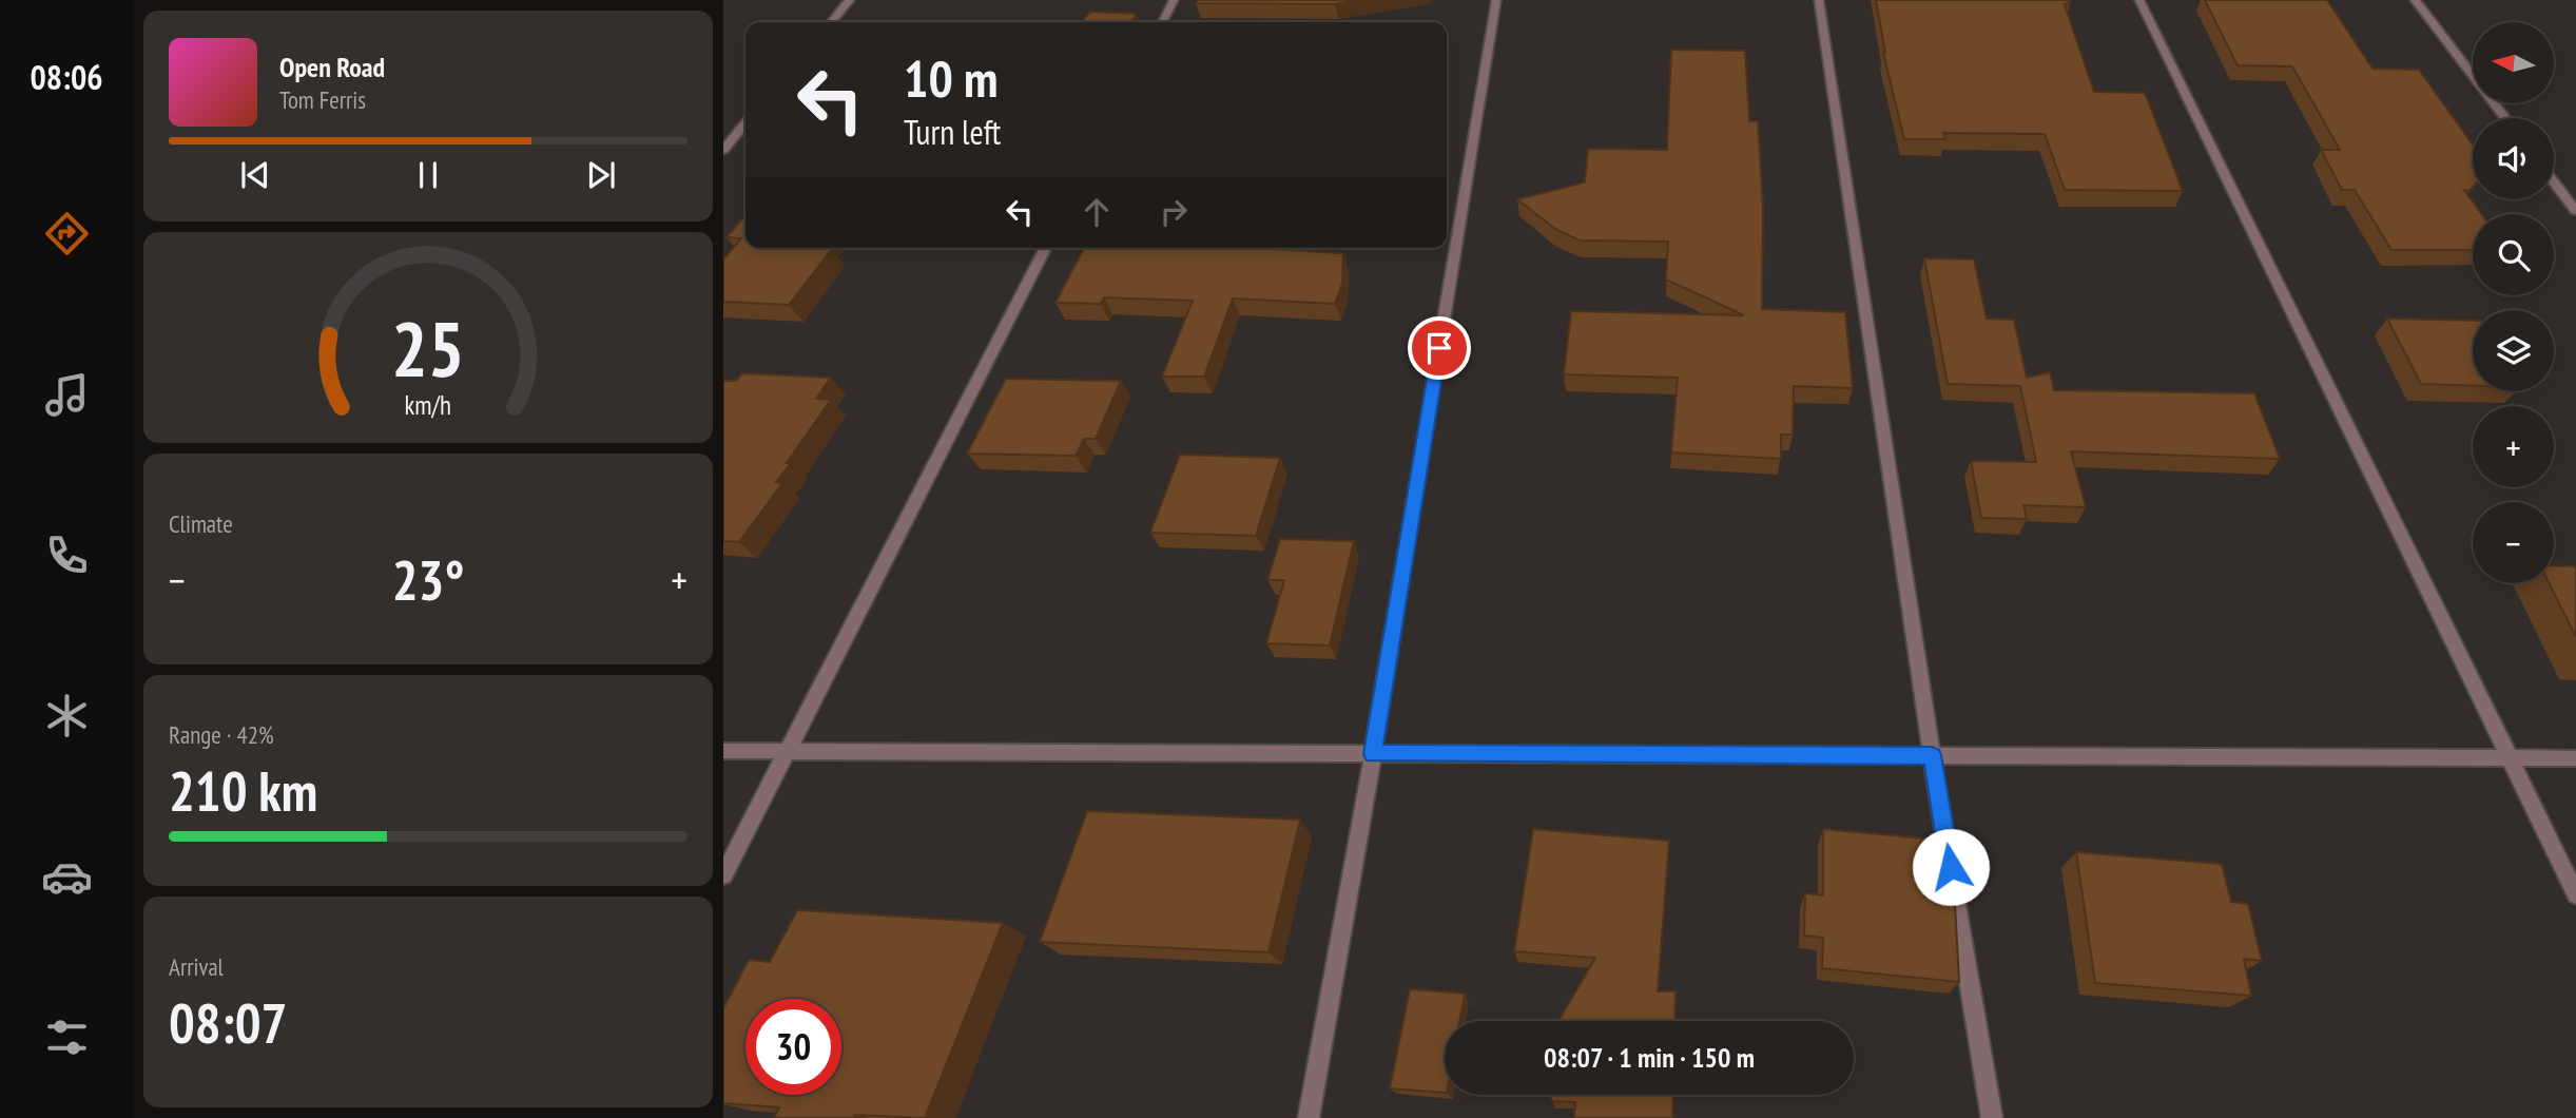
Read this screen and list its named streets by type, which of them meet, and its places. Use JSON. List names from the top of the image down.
{
  "north": "left",
  "page": {
    "tabs": "08:06",
    "map_buttons": ["+", "−"],
    "turn": ["10 m", "Turn left"],
    "song": ["Open Road", "Tom Ferris"],
    "tile": [
      "Climate",
      ["Range · 42%", "210 km"],
      ["Arrival", "08:07"]
    ],
    "heat": ["−", "23°", "+"],
    "limit": "30",
    "trip": "08:07 · 1 min · 150 m",
    "gauge": ["25", "km/h"]
  }
}
